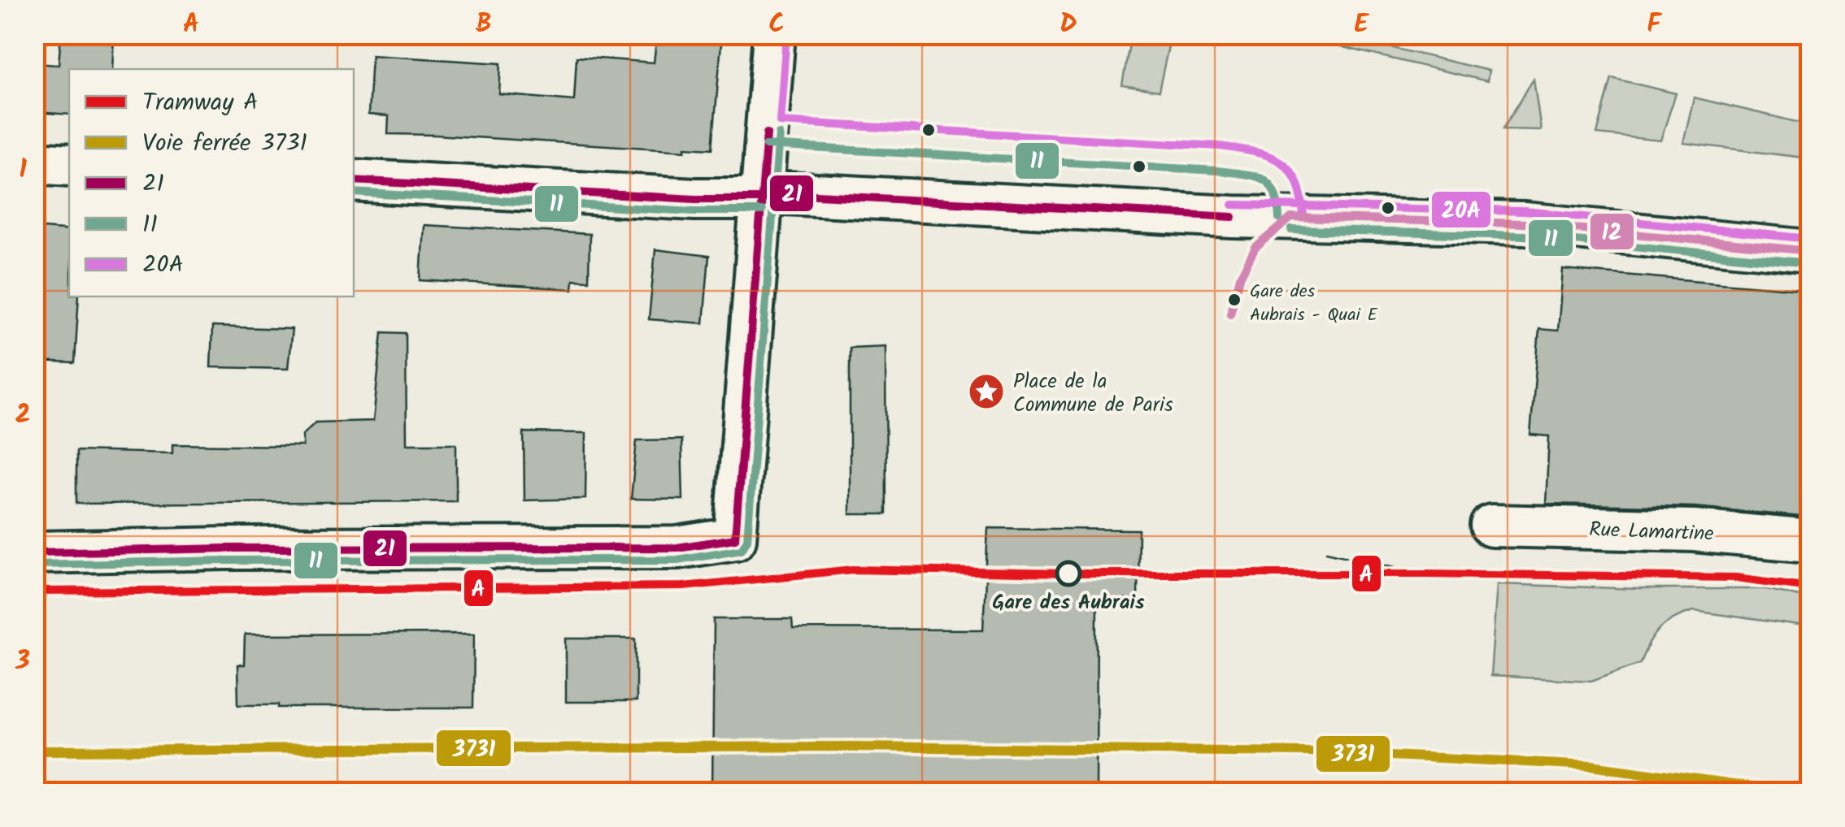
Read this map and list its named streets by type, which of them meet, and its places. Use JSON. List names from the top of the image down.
{
  "streets": {
    "street": ["Rue Lamartine"]
  },
  "places": {
    "other": ["Gare des Aubrais - Quai E", "Gare des Aubrais"],
    "place": ["Place de la Commune de Paris"]
  },
  "lines": [
    "transit line 20A",
    "transit line 21",
    "transit line 11",
    "transit line 12",
    "tram line A",
    "rail line 3731"
  ],
  "legend": [
    "Tramway A",
    "Voie ferrée 3731",
    "21",
    "11",
    "20A"
  ],
  "grid": {
    "columns": [
      "A",
      "B",
      "C",
      "D",
      "E",
      "F"
    ],
    "rows": ["1", "2", "3"]
  }
}
